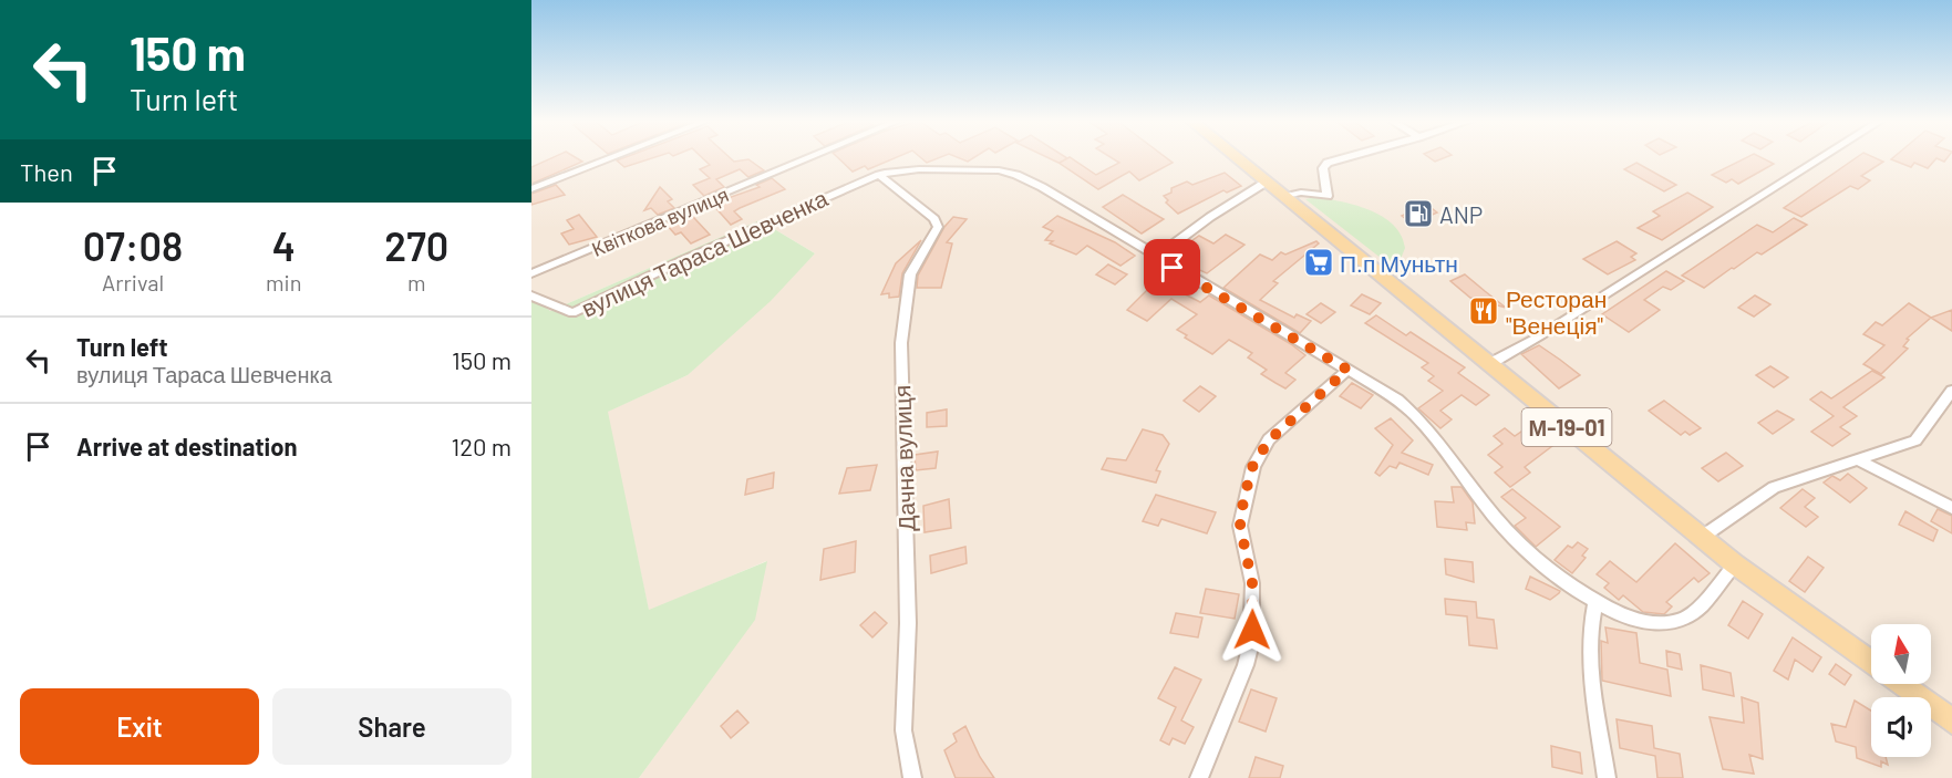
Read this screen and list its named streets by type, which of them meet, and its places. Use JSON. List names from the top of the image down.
{
  "streets": {
    "main road": ["М-19-01"],
    "street": ["Квіткова вулиця", "вулиця Тараса Шевченка", "Дачна вулиця"]
  },
  "crossings": [
    ["вулиця Тараса Шевченка", "М-19-01"],
    ["вулиця Тараса Шевченка", "Дачна вулиця"]
  ],
  "places": {
    "fuel station": ["ANP"],
    "supermarket": ["П.п Муньтн"],
    "restaurant": ["Ресторан \"Венеція\""]
  },
  "north": "top",
  "page": {
    "turn": ["150 m", "Turn left"],
    "then": "Then",
    "eta": [
      "07:08",
      "Arrival",
      "4",
      "min",
      "270",
      "m"
    ],
    "list": [
      {
        "name": "Turn left",
        "note": "вулиця Тараса Шевченка",
        "value": "150 m"
      },
      {
        "name": "Arrive at destination",
        "value": "120 m"
      }
    ],
    "buttons": ["Exit", "Share"]
  }
}
